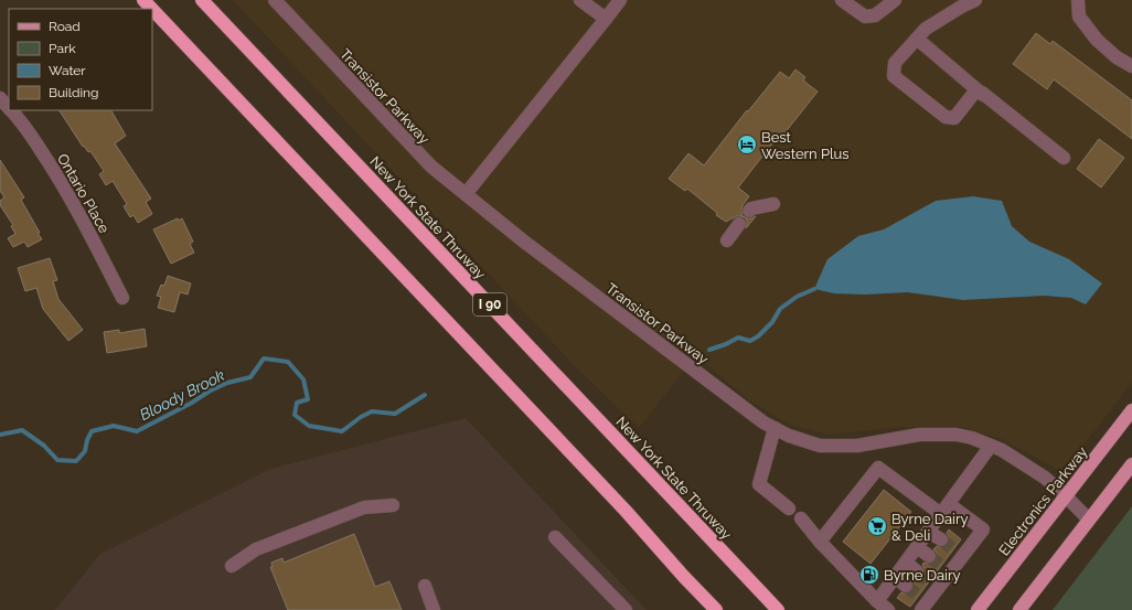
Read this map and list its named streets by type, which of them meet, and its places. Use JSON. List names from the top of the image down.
{
  "streets": {
    "highway": ["New York State Thruway", "I 90"],
    "main road": ["Electronics Parkway"],
    "street": ["Transistor Parkway", "Ontario Place"]
  },
  "crossings": [
    ["Transistor Parkway", "Electronics Parkway"]
  ],
  "water": ["Bloody Brook"],
  "places": {
    "hotel": ["Best Western Plus"],
    "supermarket": ["Byrne Dairy & Deli"],
    "fuel station": ["Byrne Dairy"]
  },
  "legend": [
    "Road",
    "Park",
    "Water",
    "Building"
  ]
}
